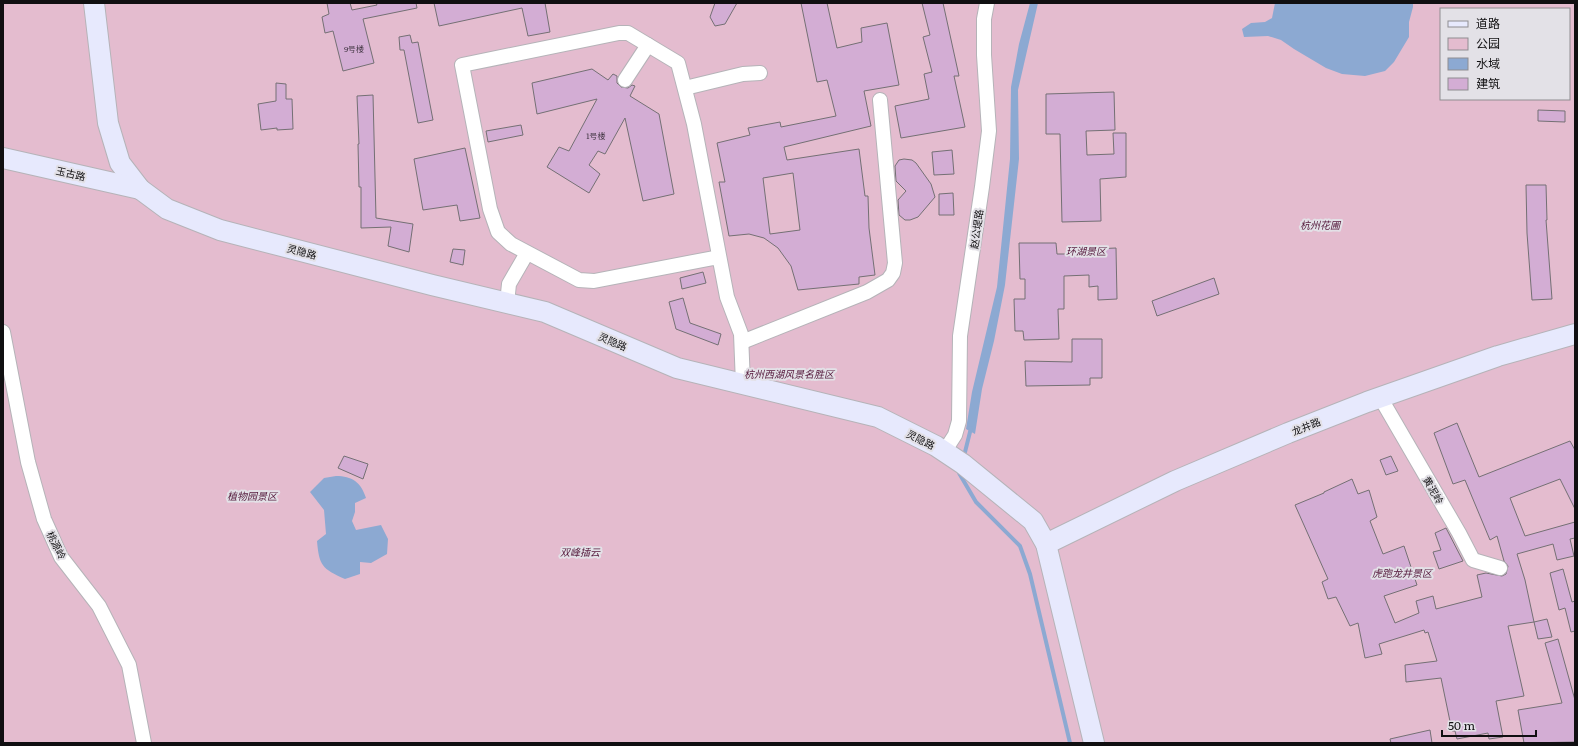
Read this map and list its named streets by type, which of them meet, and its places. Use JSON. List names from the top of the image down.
{
  "streets": {
    "main road": ["玉古路", "灵隐路", "龙井路"],
    "street": ["赵公堤路", "黄泥岭", "桃源岭"]
  },
  "crossings": [
    ["玉古路", "灵隐路"],
    ["赵公堤路", "灵隐路"],
    ["灵隐路", "龙井路"],
    ["龙井路", "黄泥岭"]
  ],
  "parks": [
    "杭州花圃",
    "环湖景区",
    "杭州西湖风景名胜区",
    "植物园景区",
    "双峰插云",
    "虎跑龙井景区"
  ],
  "house_numbers": ["9号楼", "1号楼"],
  "legend": [
    "道路",
    "公园",
    "水域",
    "建筑"
  ],
  "scale_bar": "50 m"
}
